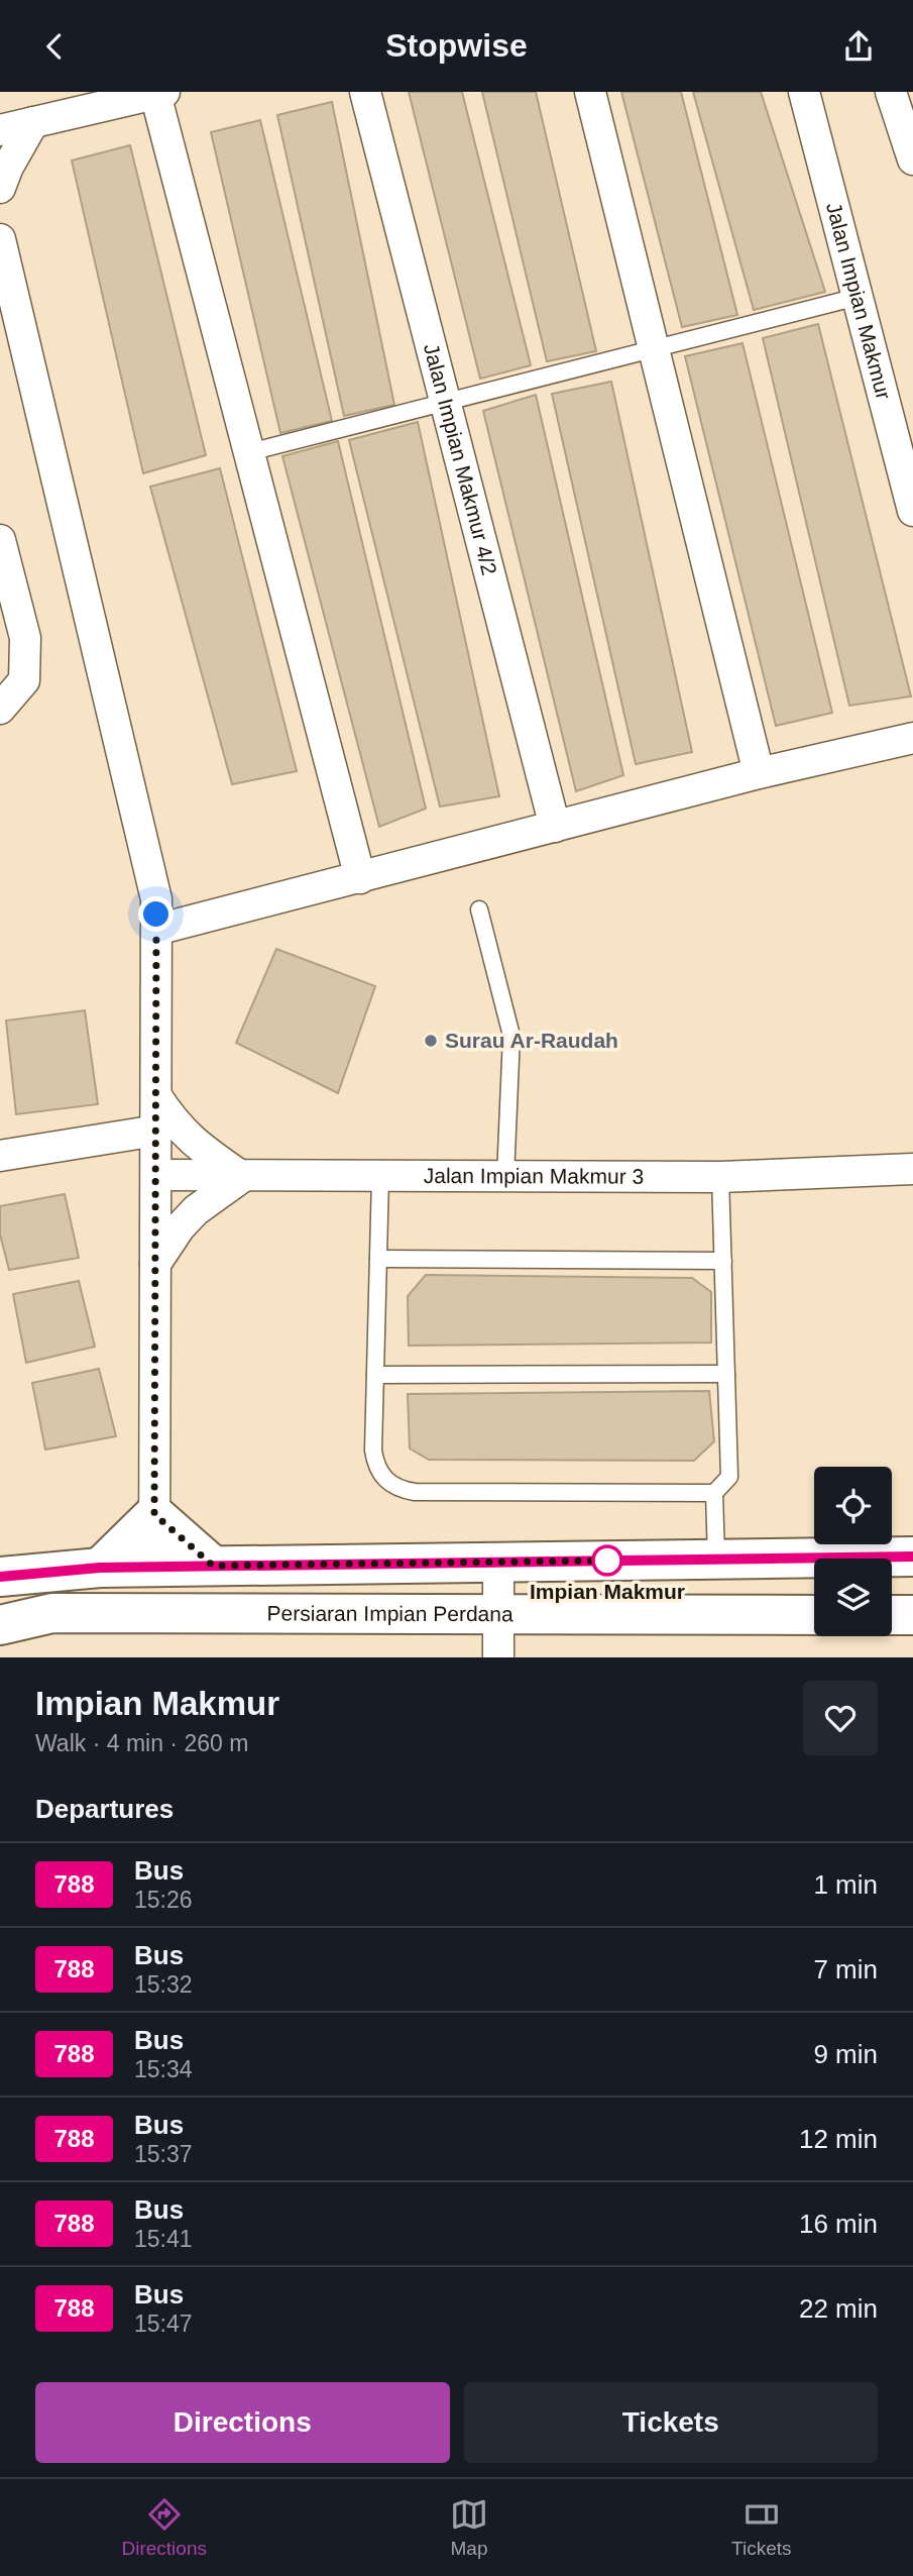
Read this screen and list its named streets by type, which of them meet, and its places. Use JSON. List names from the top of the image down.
{
  "streets": {
    "street": [
      "Jalan Impian Makmur",
      "Jalan Impian Makmur 4/2",
      "Jalan Impian Makmur 3",
      "Persiaran Impian Perdana"
    ]
  },
  "places": ["Surau Ar-Raudah", "Impian Makmur"],
  "lines": ["bus line 788"],
  "page": {
    "header": "Stopwise",
    "heading": [
      ["Impian Makmur", "Walk · 4 min · 260 m"],
      "Departures"
    ],
    "list": [
      {
        "mark": "788",
        "name": "Bus",
        "note": "15:26",
        "value": "1 min"
      },
      {
        "mark": "788",
        "name": "Bus",
        "note": "15:32",
        "value": "7 min"
      },
      {
        "mark": "788",
        "name": "Bus",
        "note": "15:34",
        "value": "9 min"
      },
      {
        "mark": "788",
        "name": "Bus",
        "note": "15:37",
        "value": "12 min"
      },
      {
        "mark": "788",
        "name": "Bus",
        "note": "15:41",
        "value": "16 min"
      },
      {
        "mark": "788",
        "name": "Bus",
        "note": "15:47",
        "value": "22 min"
      }
    ],
    "buttons": ["Directions", "Tickets"],
    "tabs": ["Directions", "Map", "Tickets"]
  }
}
